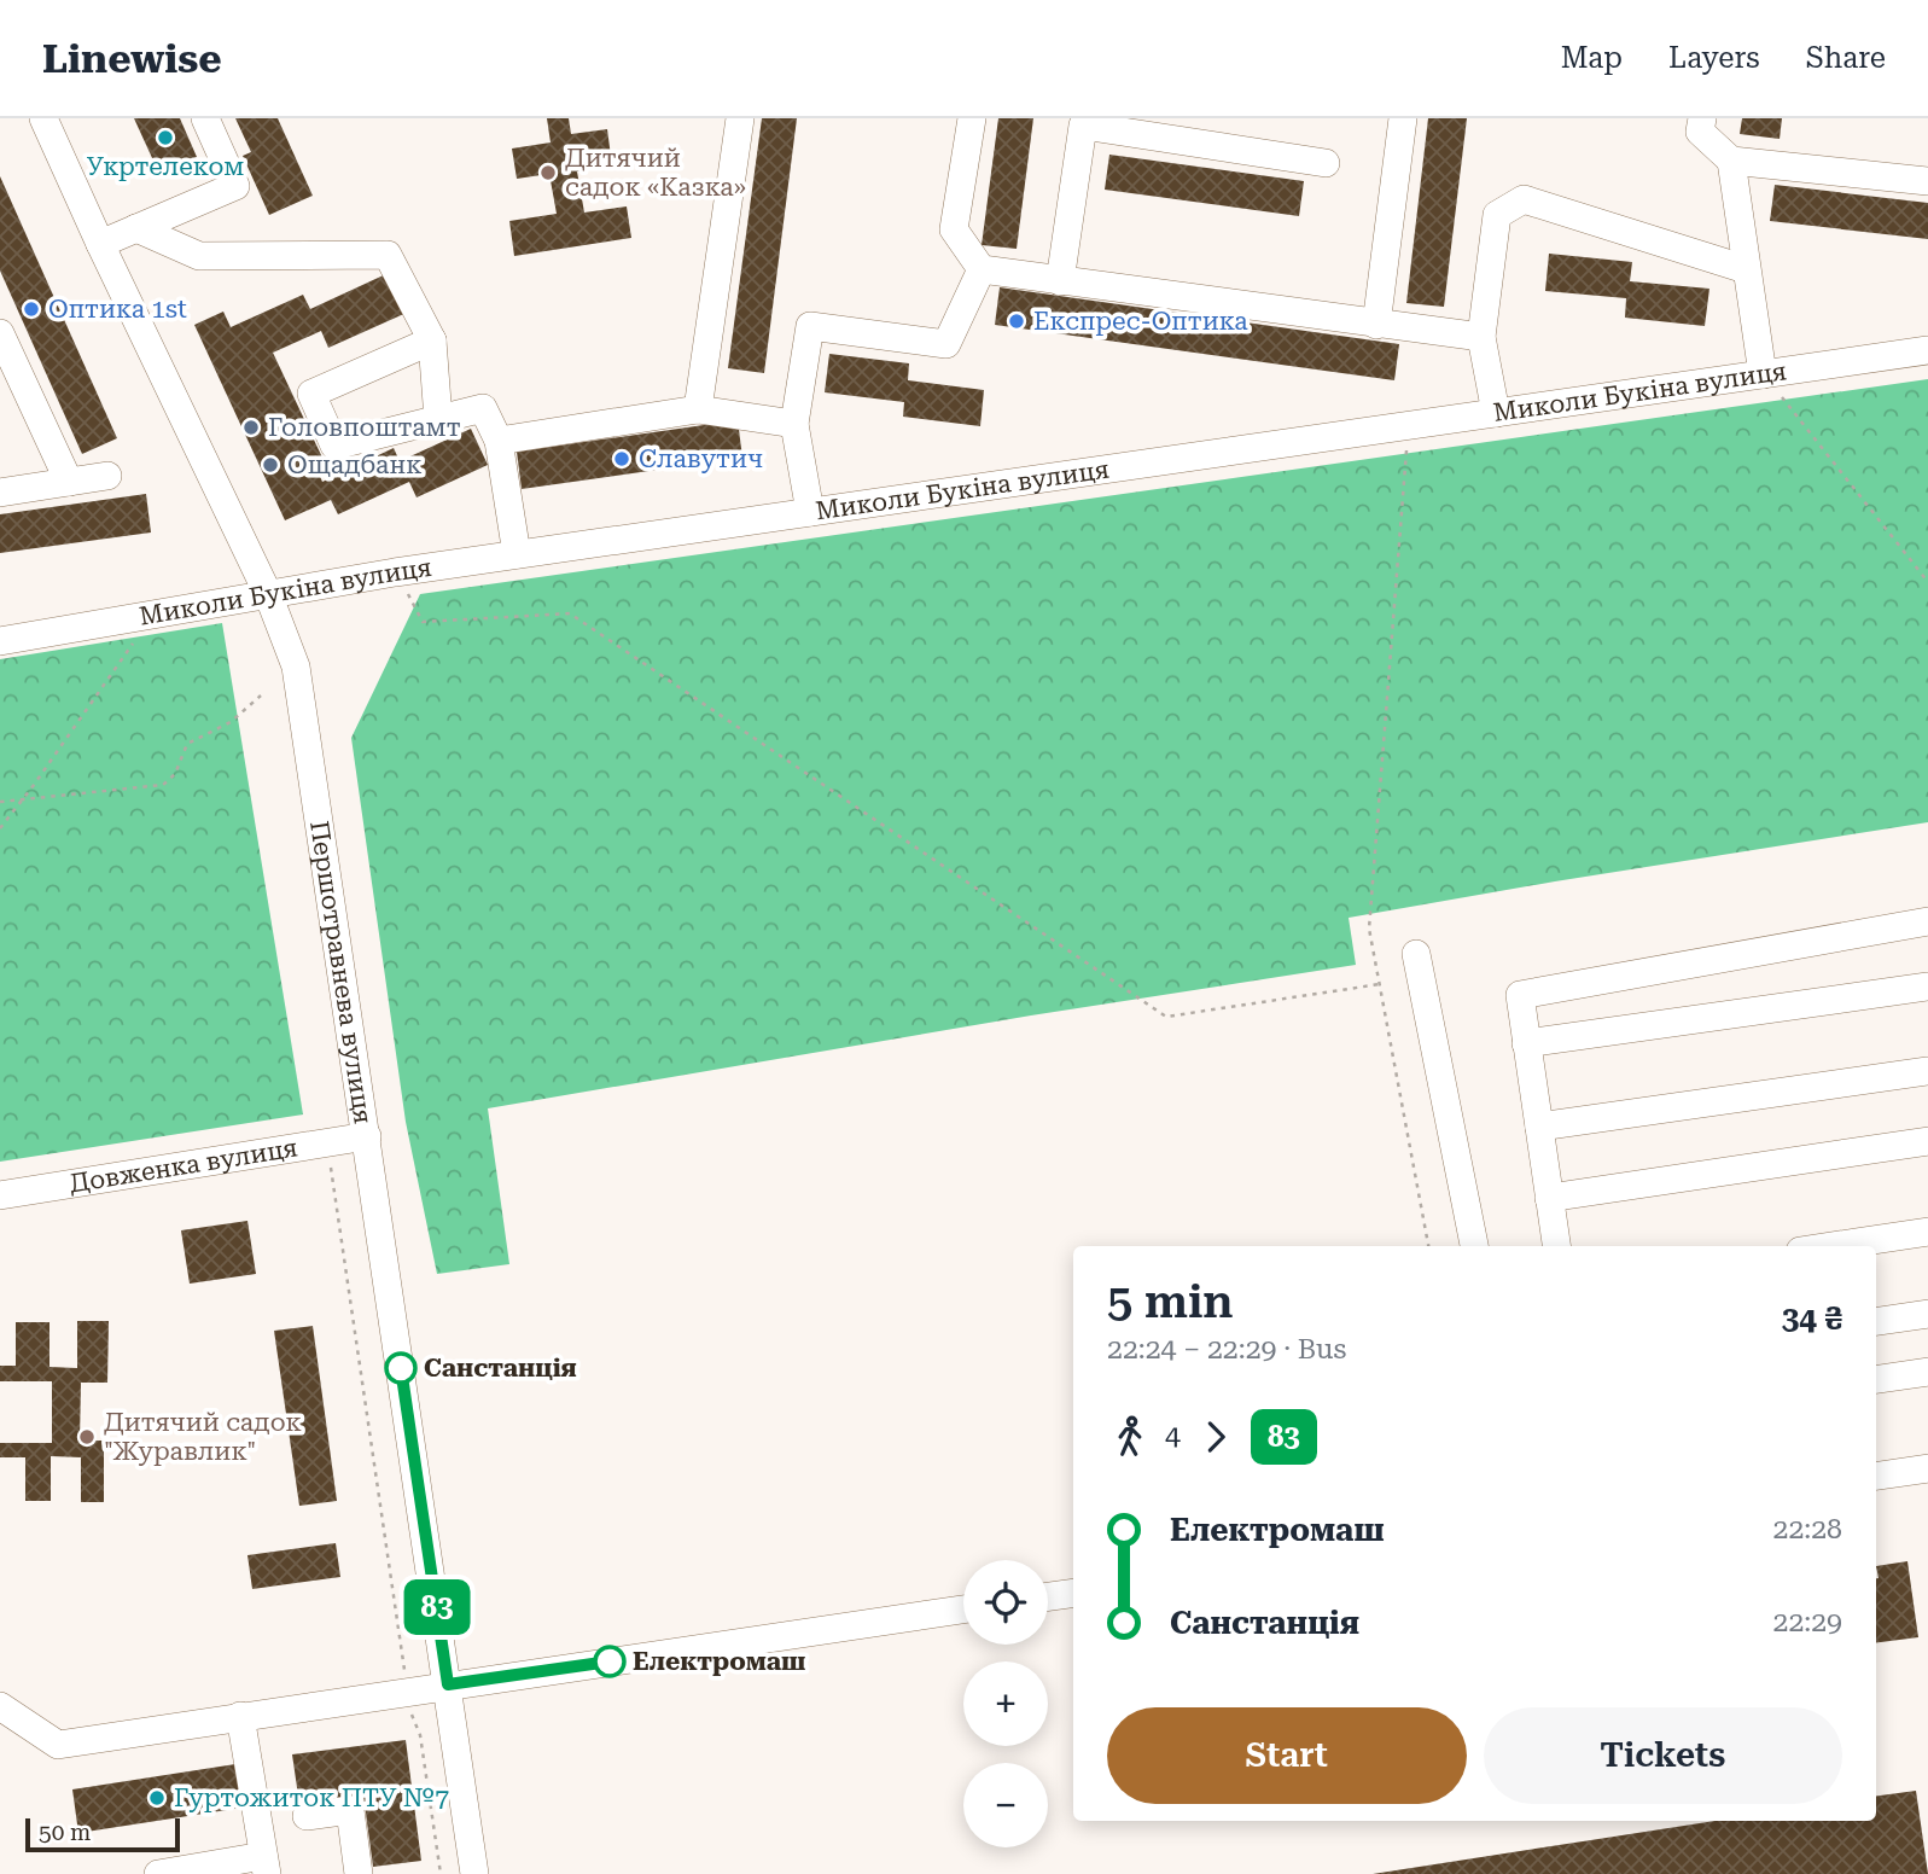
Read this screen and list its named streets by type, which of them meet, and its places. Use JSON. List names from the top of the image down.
{
  "streets": {
    "street": ["Миколи Букіна вулиця", "Першотравнева вулиця", "Довженка вулиця"]
  },
  "crossings": [
    ["Миколи Букіна вулиця", "Першотравнева вулиця"],
    ["Першотравнева вулиця", "Довженка вулиця"]
  ],
  "places": [
    "Укртелеком",
    "Дитячий садок «Казка»",
    "Оптика 1st",
    "Експрес-Оптика",
    "Головпоштамт",
    "Славутич",
    "Ощадбанк",
    "Санстанція",
    "Дитячий садок \"Журавлик\"",
    "Електромаш",
    "Гуртожиток ПТУ №7"
  ],
  "lines": ["bus line 83"],
  "scale_bar": "50 m",
  "page": {
    "header": "Linewise",
    "nav": ["Map", "Layers", "Share"],
    "on_map": "83",
    "heading": ["5 min", "22:24 – 22:29 · Bus", "34 ₴"],
    "legs": ["4", "83"],
    "list": [
      {
        "name": "Електромаш",
        "value": "22:28"
      },
      {
        "name": "Санстанція",
        "value": "22:29"
      }
    ],
    "map_buttons": ["+", "−"],
    "buttons": ["Start", "Tickets"],
    "scale": "50 m"
  }
}
